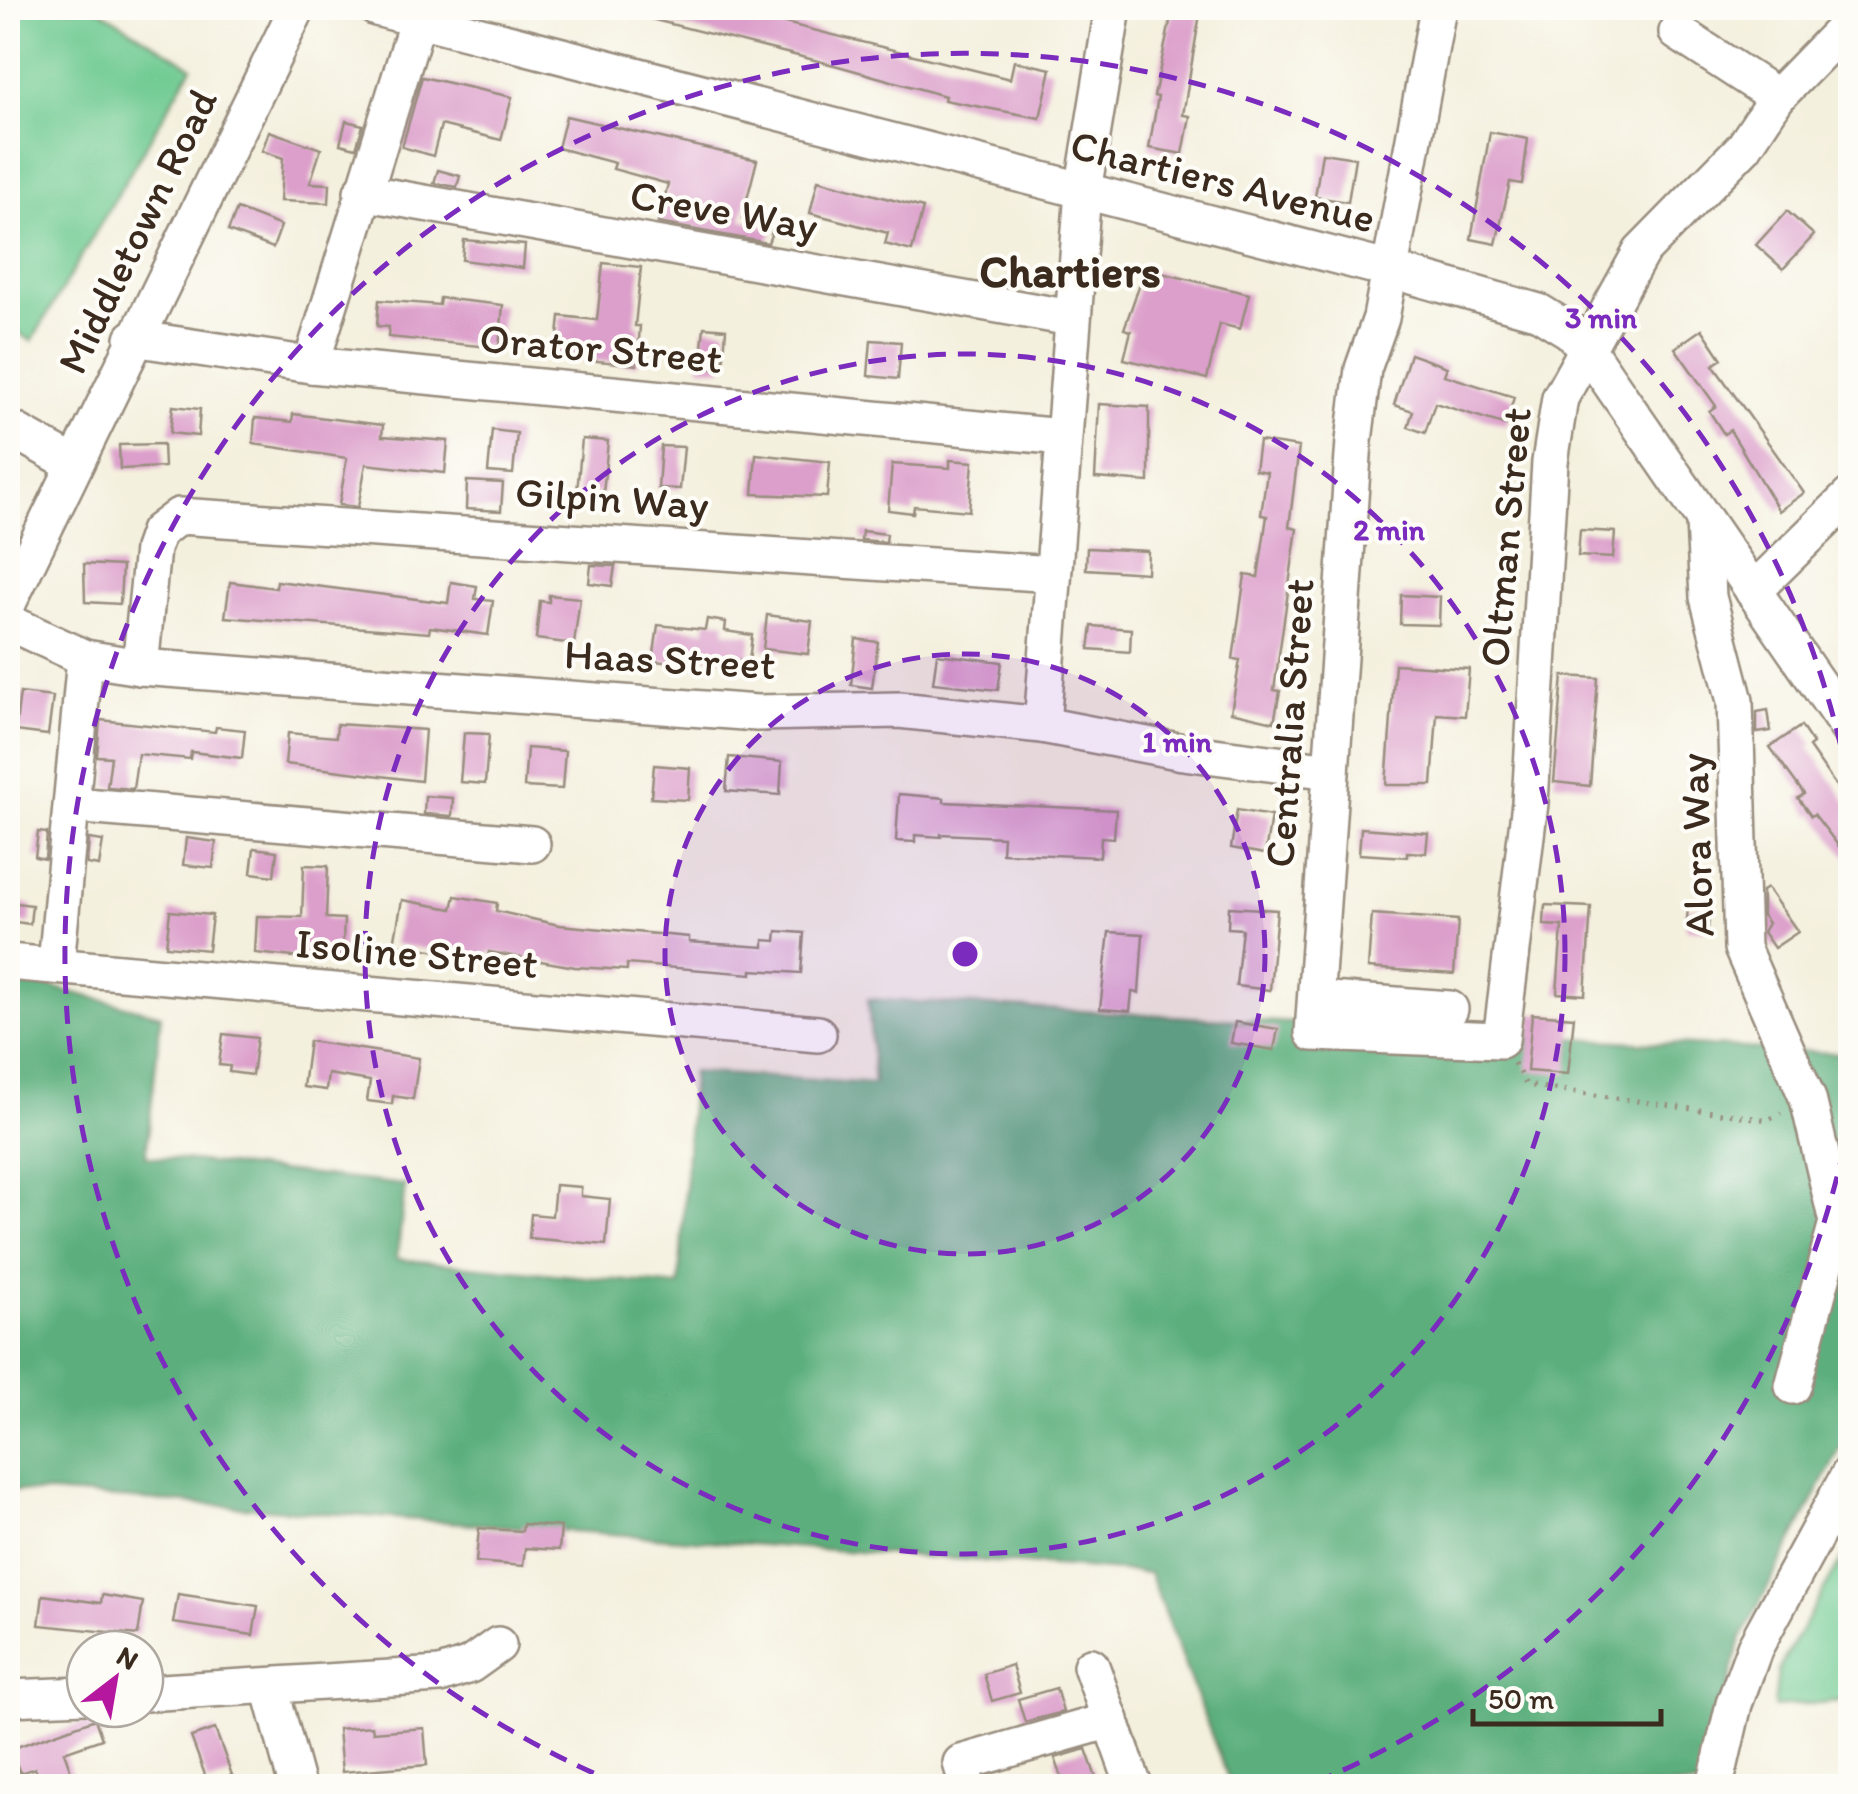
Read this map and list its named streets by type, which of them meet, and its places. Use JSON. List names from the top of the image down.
{
  "streets": {
    "street": [
      "Chartiers Avenue",
      "Creve Way",
      "Middletown Road",
      "Orator Street",
      "Gilpin Way",
      "Oltman Street",
      "Haas Street",
      "Centralia Street",
      "Alora Way",
      "Isoline Street"
    ]
  },
  "crossings": [
    ["Chartiers Avenue", "Oltman Street"],
    ["Chartiers Avenue", "Centralia Street"],
    ["Chartiers Avenue", "Alora Way"],
    ["Middletown Road", "Orator Street"],
    ["Gilpin Way", "Haas Street"],
    ["Haas Street", "Centralia Street"]
  ],
  "districts": ["Chartiers"],
  "scale_bar": "50 m",
  "north": "top right",
  "rings": ["3 min", "2 min", "1 min"]
}
